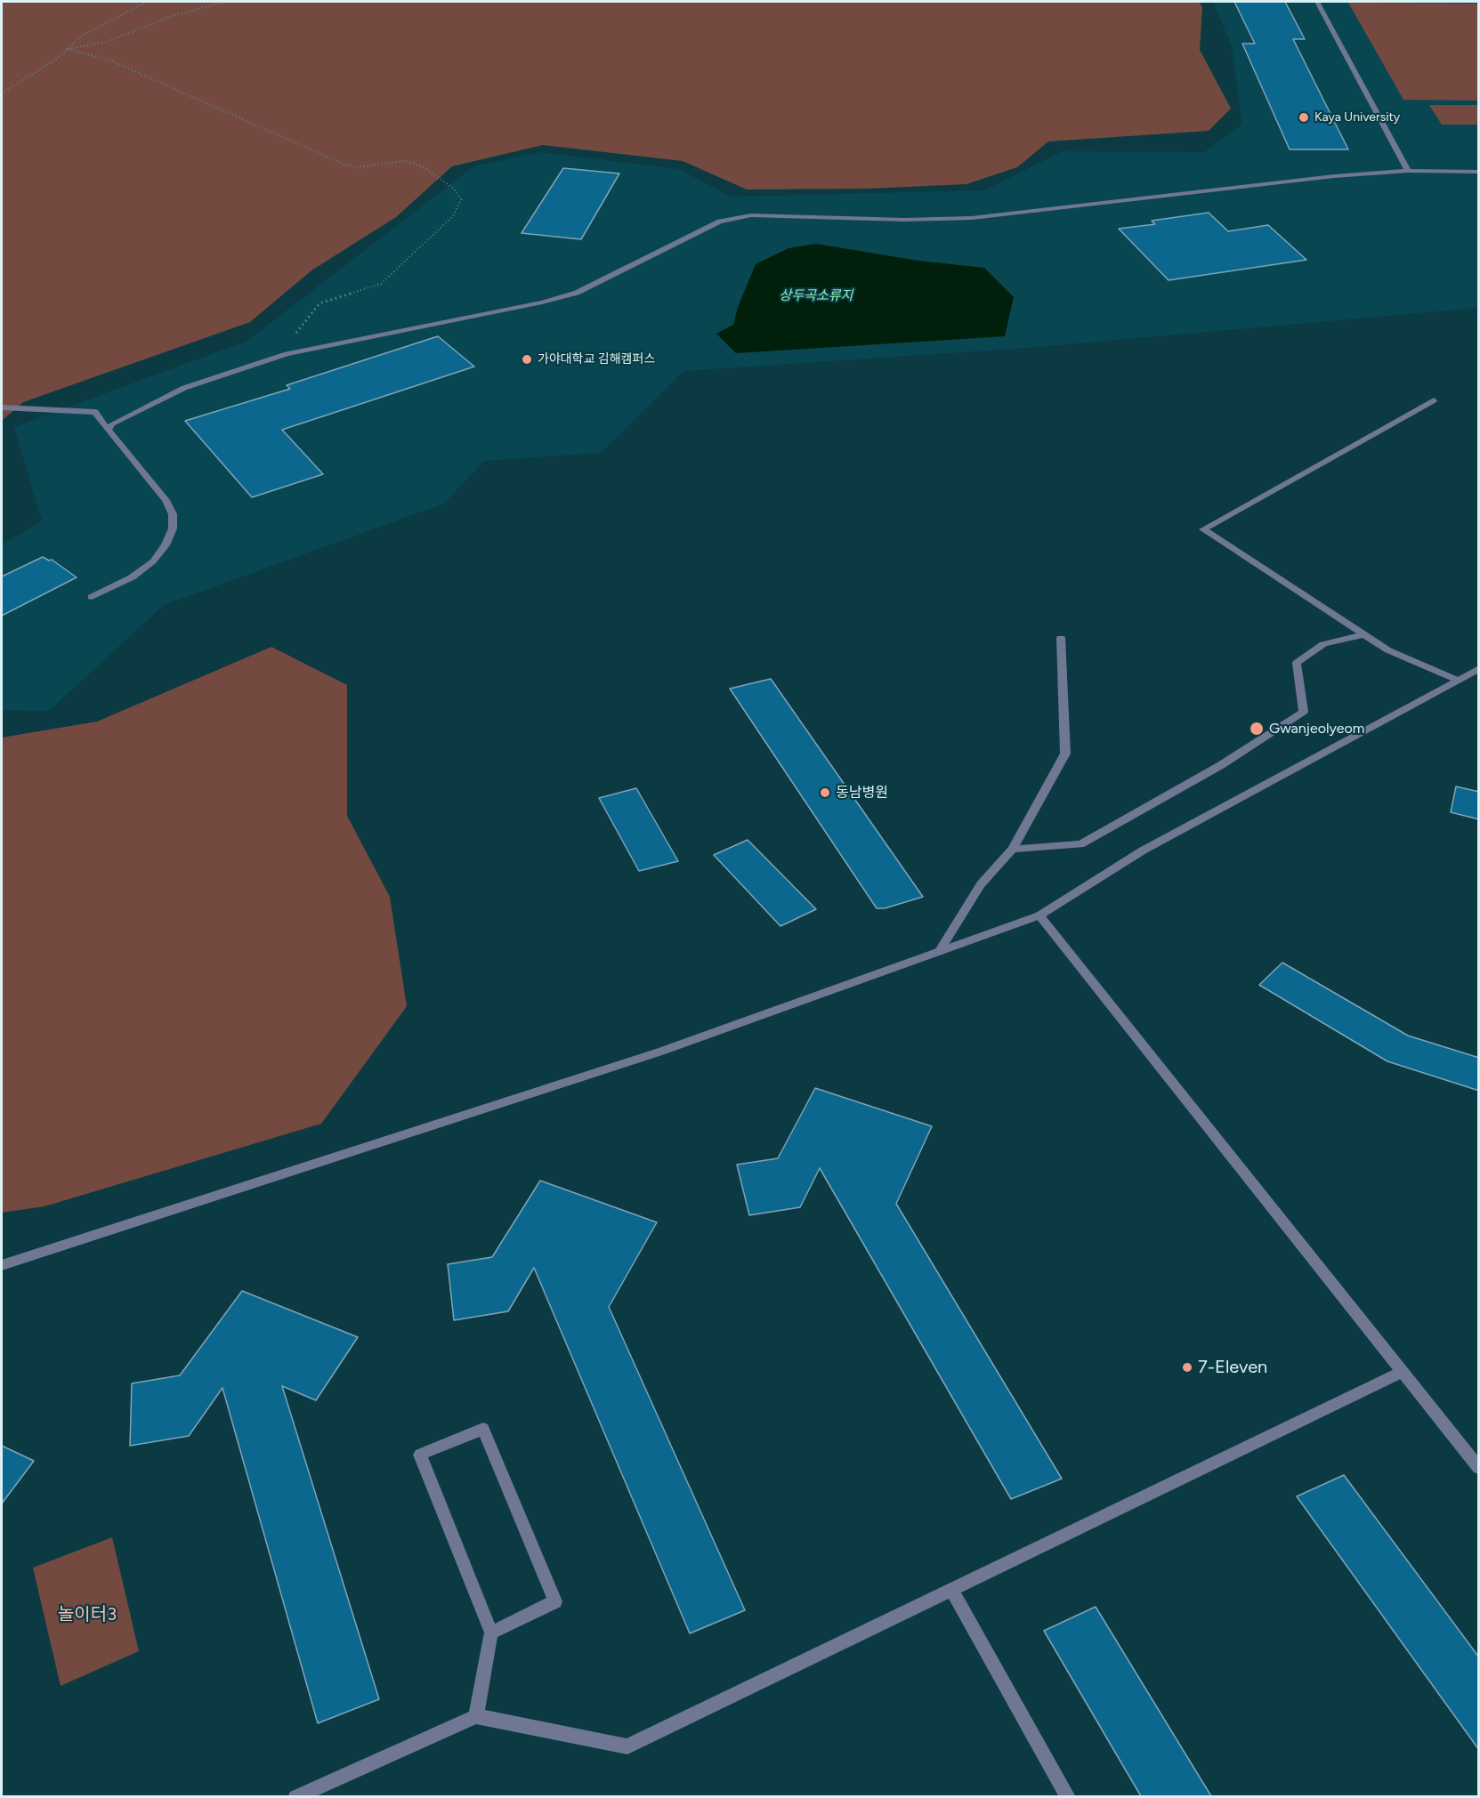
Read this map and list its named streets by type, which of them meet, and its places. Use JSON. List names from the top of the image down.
{
  "water": ["상두곡소류지"],
  "parks": ["놀이터3"],
  "places": [
    "Kaya University",
    "가야대학교 김해캠퍼스",
    "Gwanjeolyeom",
    "동남병원",
    "7-Eleven"
  ]
}
